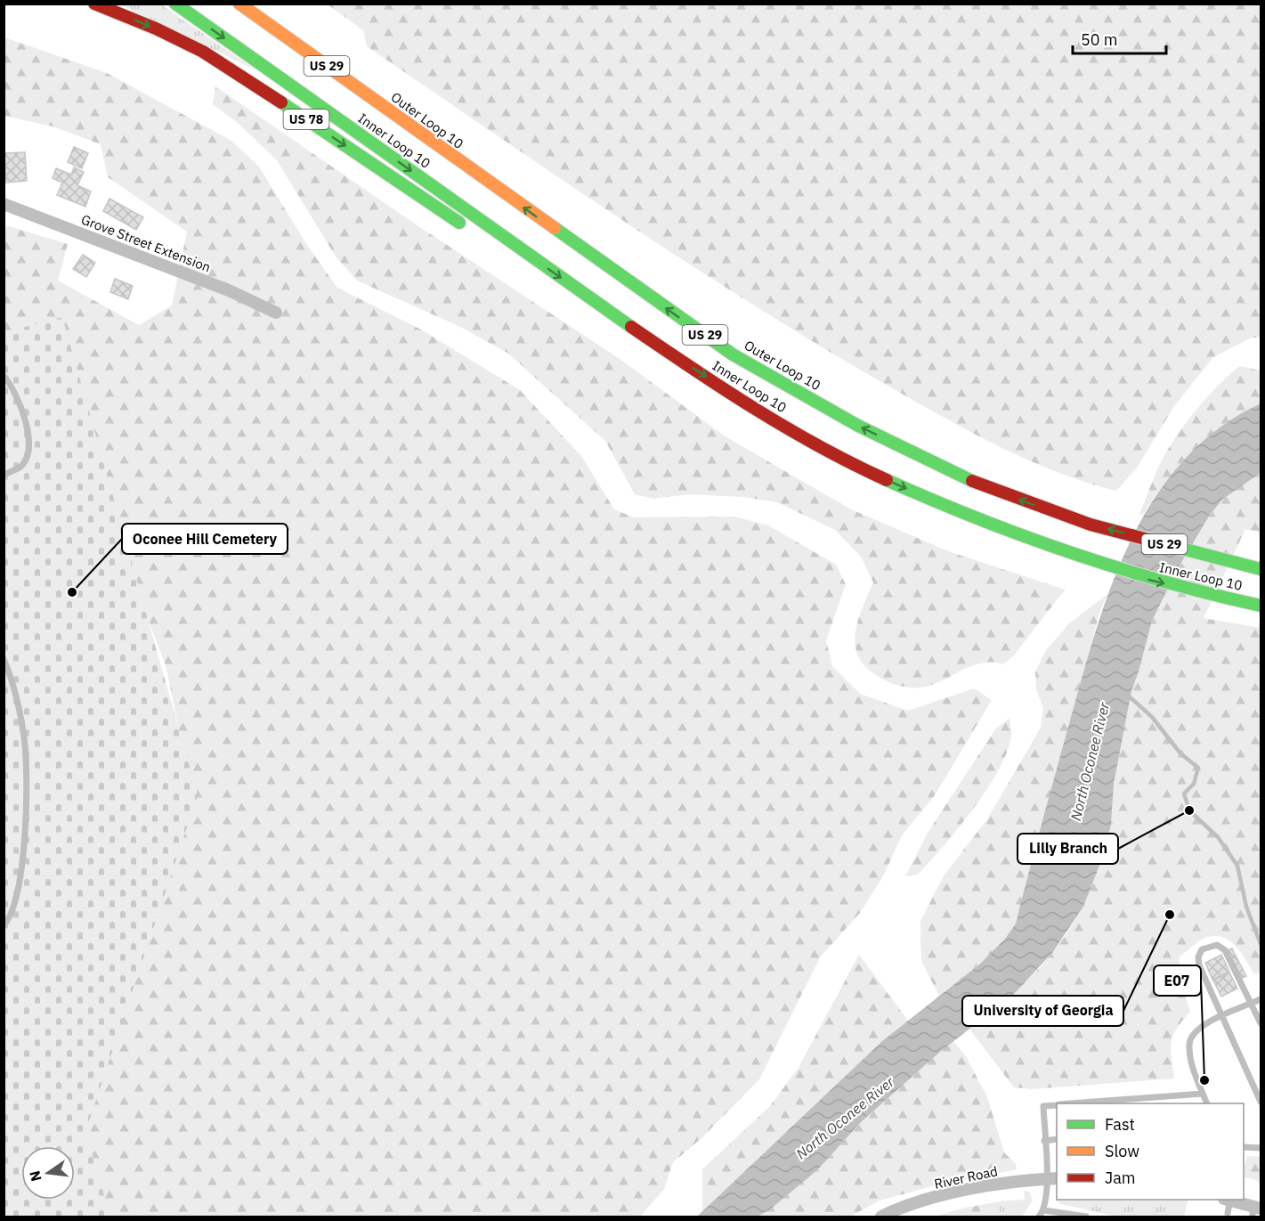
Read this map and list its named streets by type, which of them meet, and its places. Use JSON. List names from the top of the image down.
{
  "streets": {
    "highway": [
      "US 29",
      "US 78",
      "Outer Loop 10",
      "Inner Loop 10"
    ],
    "street": ["Grove Street Extension", "River Road"]
  },
  "crossings": [
    ["US 78", "Inner Loop 10"]
  ],
  "one_way": ["Outer Loop 10"],
  "water": ["North Oconee River"],
  "places": [
    "Oconee Hill Cemetery",
    "Lilly Branch",
    "University of Georgia",
    "E07"
  ],
  "legend": ["Fast", "Slow", "Jam"],
  "scale_bar": "50 m",
  "north": "left"
}
